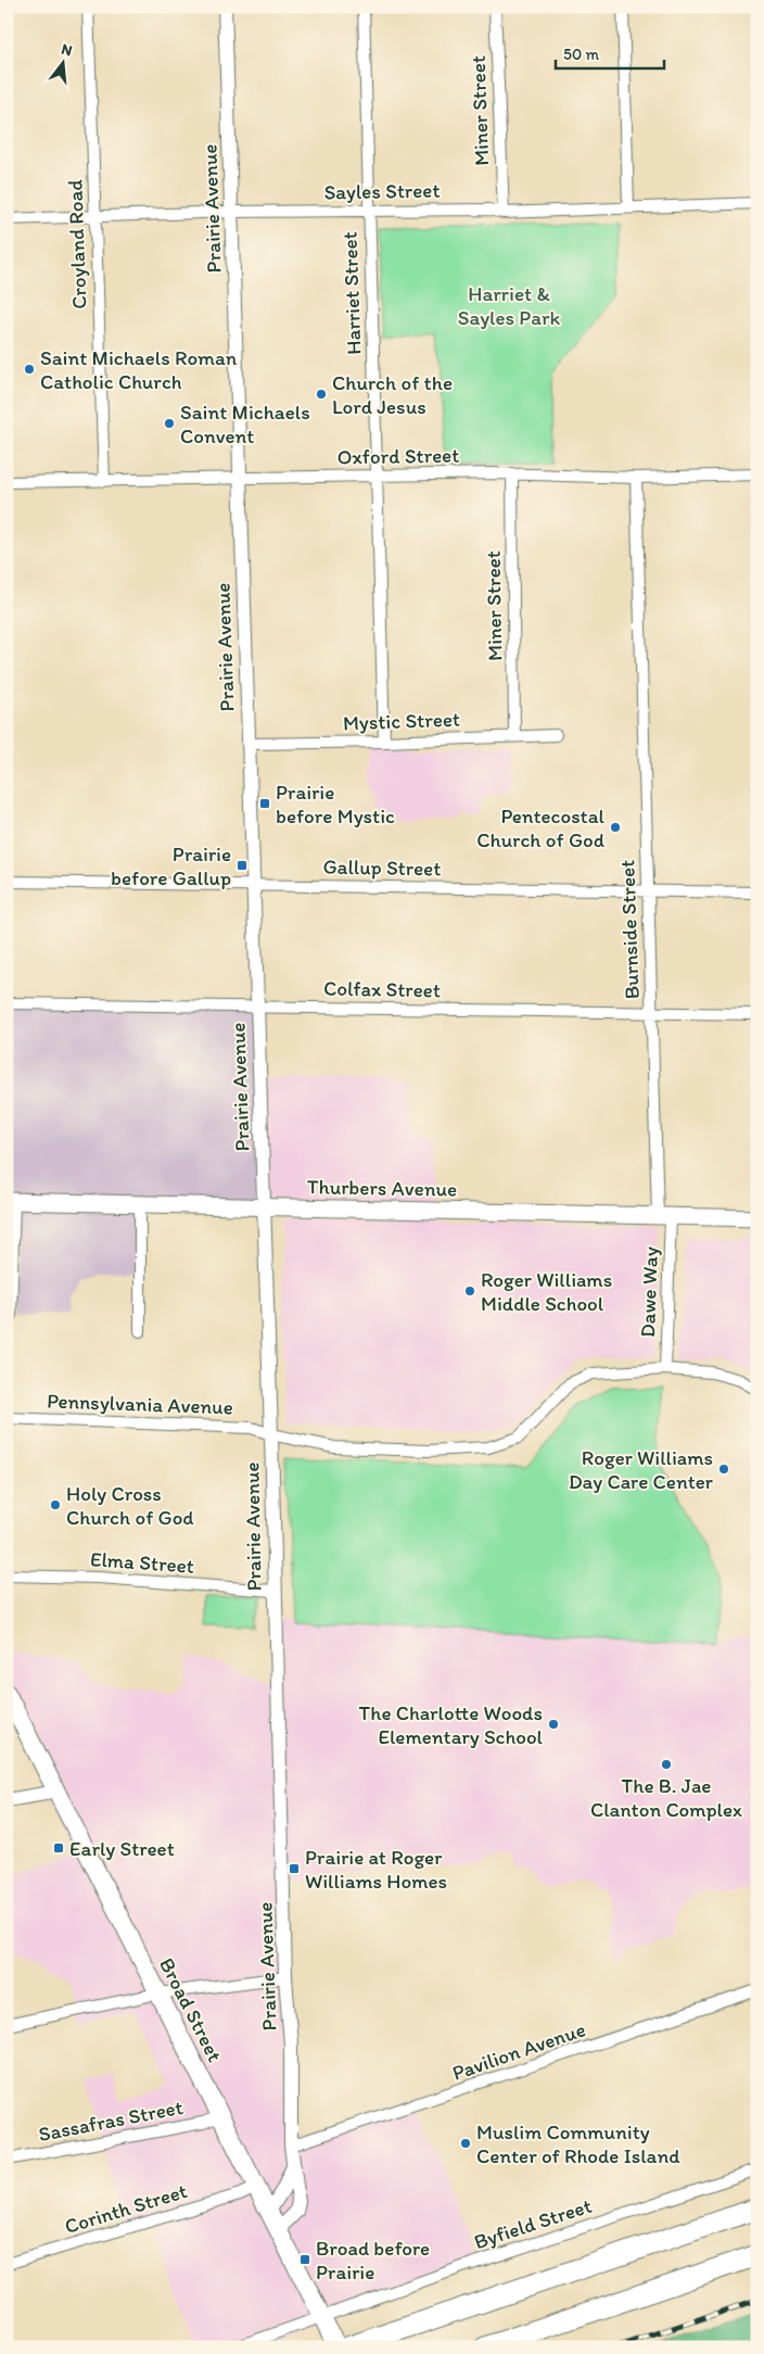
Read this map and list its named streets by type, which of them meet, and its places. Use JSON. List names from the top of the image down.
{
  "streets": {
    "main road": ["Thurbers Avenue", "Broad Street"],
    "street": [
      "Miner Street",
      "Sayles Street",
      "Prairie Avenue",
      "Croyland Road",
      "Harriet Street",
      "Oxford Street",
      "Mystic Street",
      "Gallup Street",
      "Burnside Street",
      "Colfax Street",
      "Dawe Way",
      "Pennsylvania Avenue",
      "Elma Street",
      "Pavilion Avenue",
      "Sassafras Street",
      "Corinth Street",
      "Byfield Street"
    ]
  },
  "crossings": [
    ["Miner Street", "Sayles Street"],
    ["Miner Street", "Oxford Street"],
    ["Miner Street", "Mystic Street"],
    ["Sayles Street", "Prairie Avenue"],
    ["Sayles Street", "Croyland Road"],
    ["Sayles Street", "Harriet Street"],
    ["Prairie Avenue", "Oxford Street"],
    ["Prairie Avenue", "Mystic Street"],
    ["Prairie Avenue", "Gallup Street"],
    ["Prairie Avenue", "Colfax Street"],
    ["Prairie Avenue", "Thurbers Avenue"],
    ["Prairie Avenue", "Pennsylvania Avenue"],
    ["Prairie Avenue", "Elma Street"],
    ["Prairie Avenue", "Broad Street"],
    ["Prairie Avenue", "Pavilion Avenue"],
    ["Croyland Road", "Oxford Street"],
    ["Harriet Street", "Oxford Street"],
    ["Harriet Street", "Mystic Street"],
    ["Oxford Street", "Burnside Street"],
    ["Gallup Street", "Burnside Street"],
    ["Burnside Street", "Colfax Street"],
    ["Burnside Street", "Thurbers Avenue"],
    ["Burnside Street", "Dawe Way"],
    ["Thurbers Avenue", "Dawe Way"],
    ["Dawe Way", "Pennsylvania Avenue"],
    ["Broad Street", "Sassafras Street"],
    ["Broad Street", "Corinth Street"],
    ["Broad Street", "Byfield Street"]
  ],
  "parks": ["Harriet & Sayles Park"],
  "places": {
    "other": [
      "Saint Michaels Roman Catholic Church",
      "Church of the Lord Jesus",
      "Saint Michaels Convent",
      "Pentecostal Church of God",
      "Roger Williams Middle School",
      "Roger Williams Day Care Center",
      "Holy Cross Church of God",
      "The Charlotte Woods Elementary School",
      "The B. Jae Clanton Complex",
      "Muslim Community Center of Rhode Island"
    ],
    "transit": [
      "Prairie before Mystic",
      "Prairie before Gallup",
      "Early Street",
      "Prairie at Roger Williams Homes",
      "Broad before Prairie"
    ]
  },
  "scale_bar": "50 m",
  "north": "top"
}
